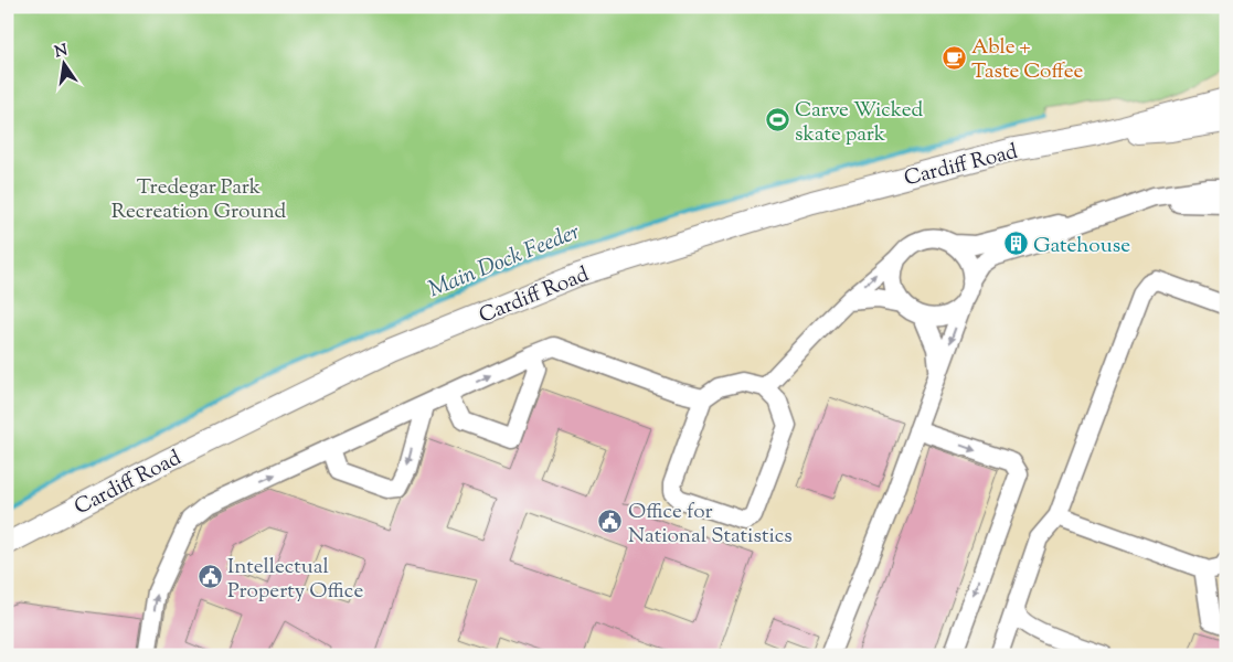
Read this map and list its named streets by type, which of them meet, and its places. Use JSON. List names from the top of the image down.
{
  "streets": {
    "main road": ["Cardiff Road"]
  },
  "water": ["Main Dock Feeder"],
  "parks": ["Tredegar Park Recreation Ground"],
  "places": {
    "cafe": ["Able + Taste Coffee"],
    "sports": ["Carve Wicked skate park"],
    "building": ["Gatehouse"],
    "public building": ["Office for National Statistics", "Intellectual Property Office"]
  },
  "north": "top"
}
